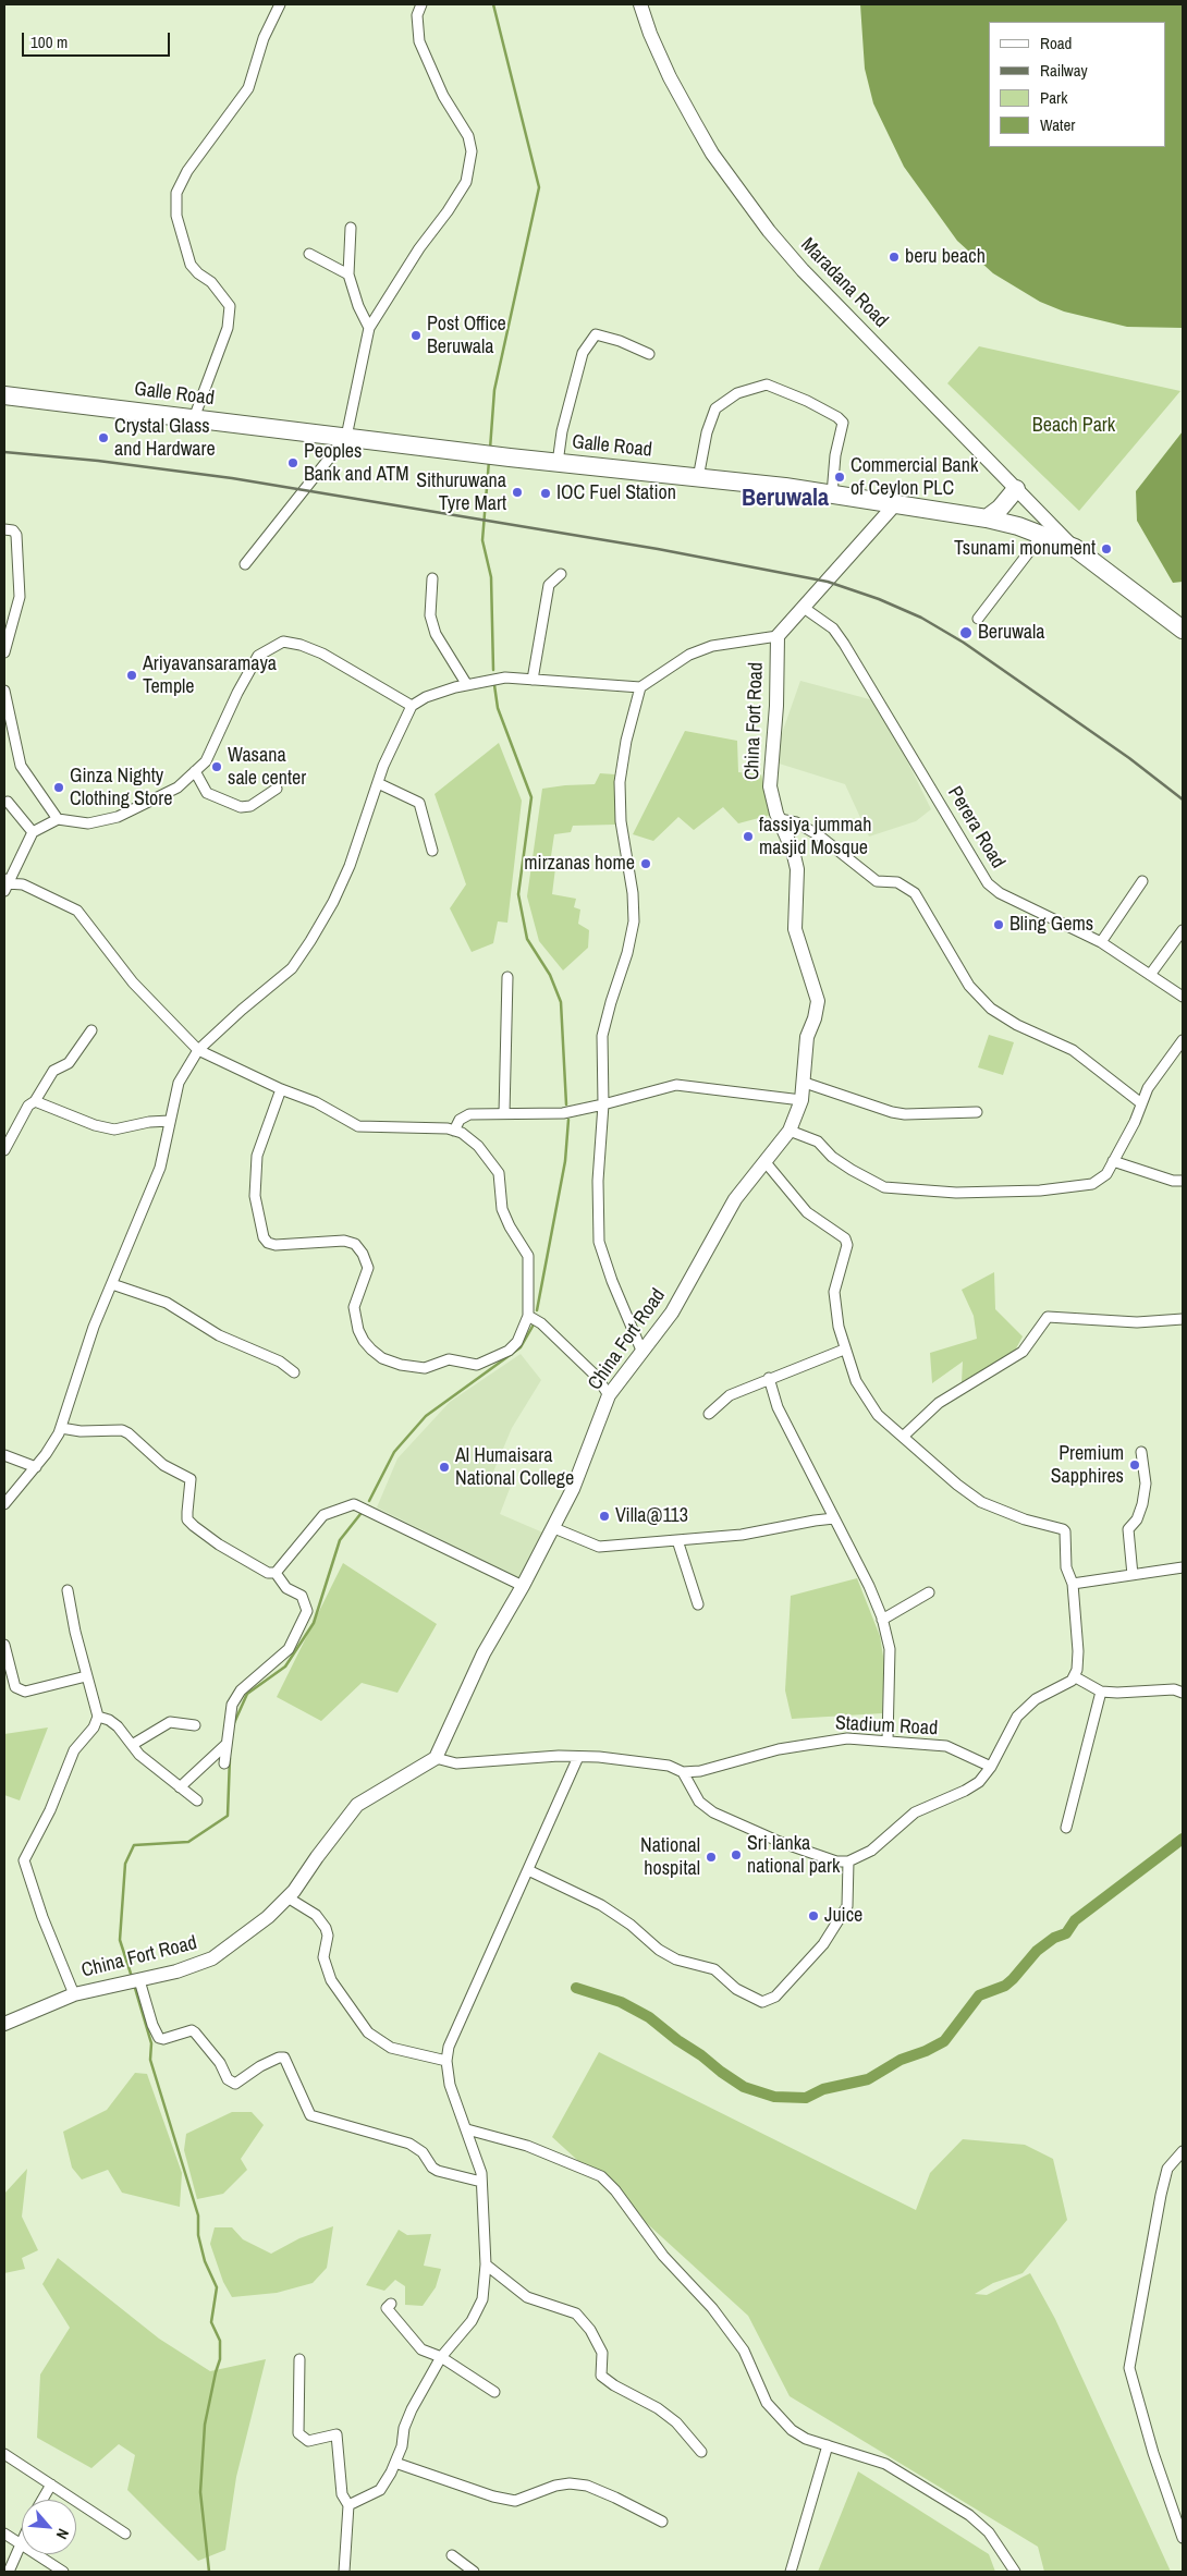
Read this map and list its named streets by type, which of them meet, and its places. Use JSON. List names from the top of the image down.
{
  "streets": {
    "highway": ["Galle Road"],
    "street": [
      "Maradana Road",
      "China Fort Road",
      "Perera Road",
      "Stadium Road"
    ]
  },
  "crossings": [
    ["Maradana Road", "Galle Road"],
    ["Galle Road", "China Fort Road"],
    ["China Fort Road", "Perera Road"]
  ],
  "districts": ["Beruwala"],
  "parks": ["Beach Park"],
  "places": [
    "beru beach",
    "Post Office Beruwala",
    "Crystal Glass and Hardware",
    "Peoples Bank and ATM",
    "Commercial Bank of Ceylon PLC",
    "Sithuruwana Tyre Mart",
    "IOC Fuel Station",
    "Tsunami monument",
    "Beruwala",
    "Ariyavansaramaya Temple",
    "Wasana sale center",
    "Ginza Nighty Clothing Store",
    "fassiya jummah masjid Mosque",
    "mirzanas home",
    "Bling Gems",
    "Premium Sapphires",
    "Al Humaisara National College",
    "Villa@113",
    "Sri lanka national park",
    "National hospital",
    "Juice"
  ],
  "legend": [
    "Road",
    "Railway",
    "Park",
    "Water"
  ],
  "scale_bar": "100 m",
  "north": "bottom right"
}
